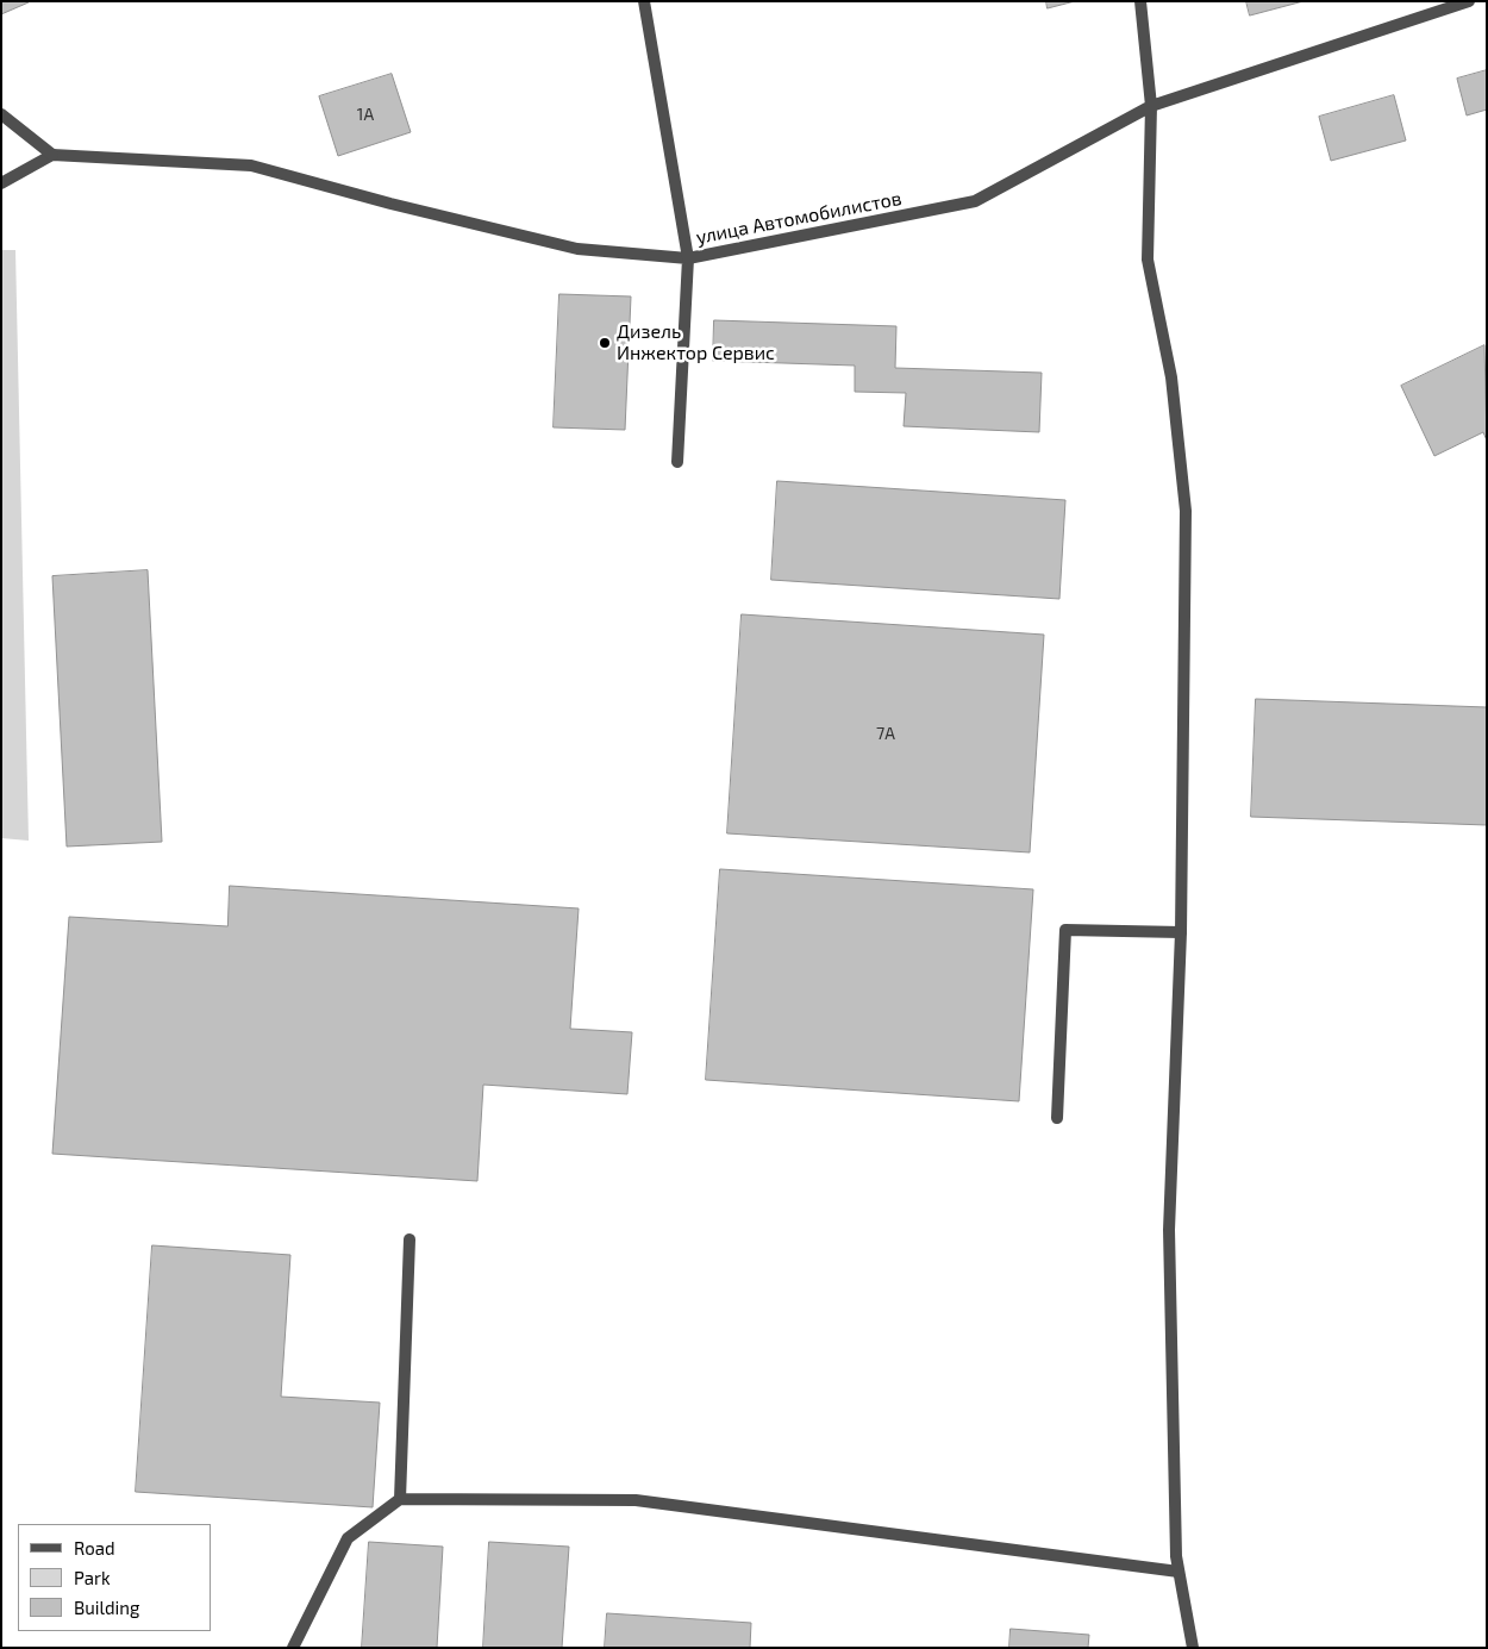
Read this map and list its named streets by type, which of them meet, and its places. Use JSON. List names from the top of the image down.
{
  "streets": {
    "street": ["улица Автомобилистов"]
  },
  "places": ["Дизель Инжектор Сервис"],
  "house_numbers": ["1А", "7А"],
  "legend": ["Road", "Park", "Building"]
}
